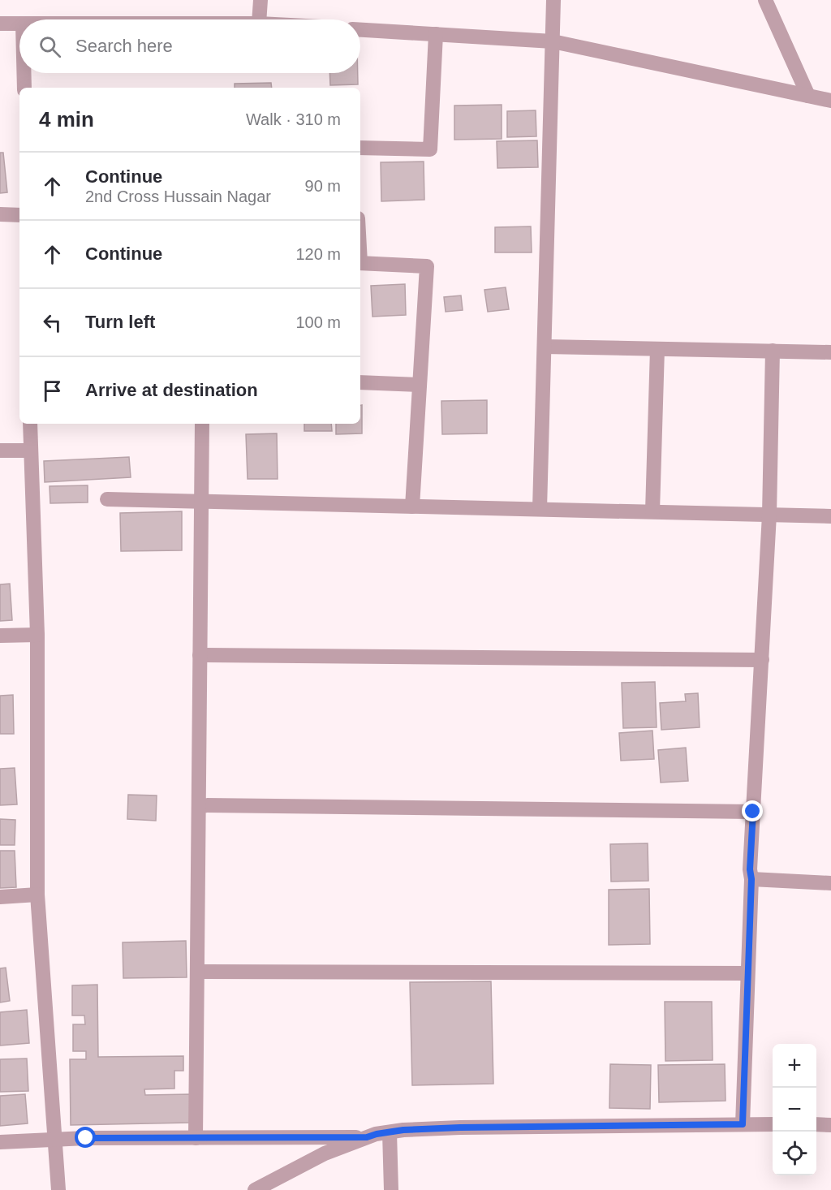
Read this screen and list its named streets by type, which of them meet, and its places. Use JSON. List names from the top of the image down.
{
  "page": {
    "search": "Search here",
    "heading": ["4 min", "Walk · 310 m"],
    "list": [
      ["Continue", "2nd Cross Hussain Nagar", "90 m"],
      ["Continue", "120 m"],
      ["Turn left", "100 m"],
      "Arrive at destination"
    ],
    "map_buttons": ["+", "−"]
  }
}
